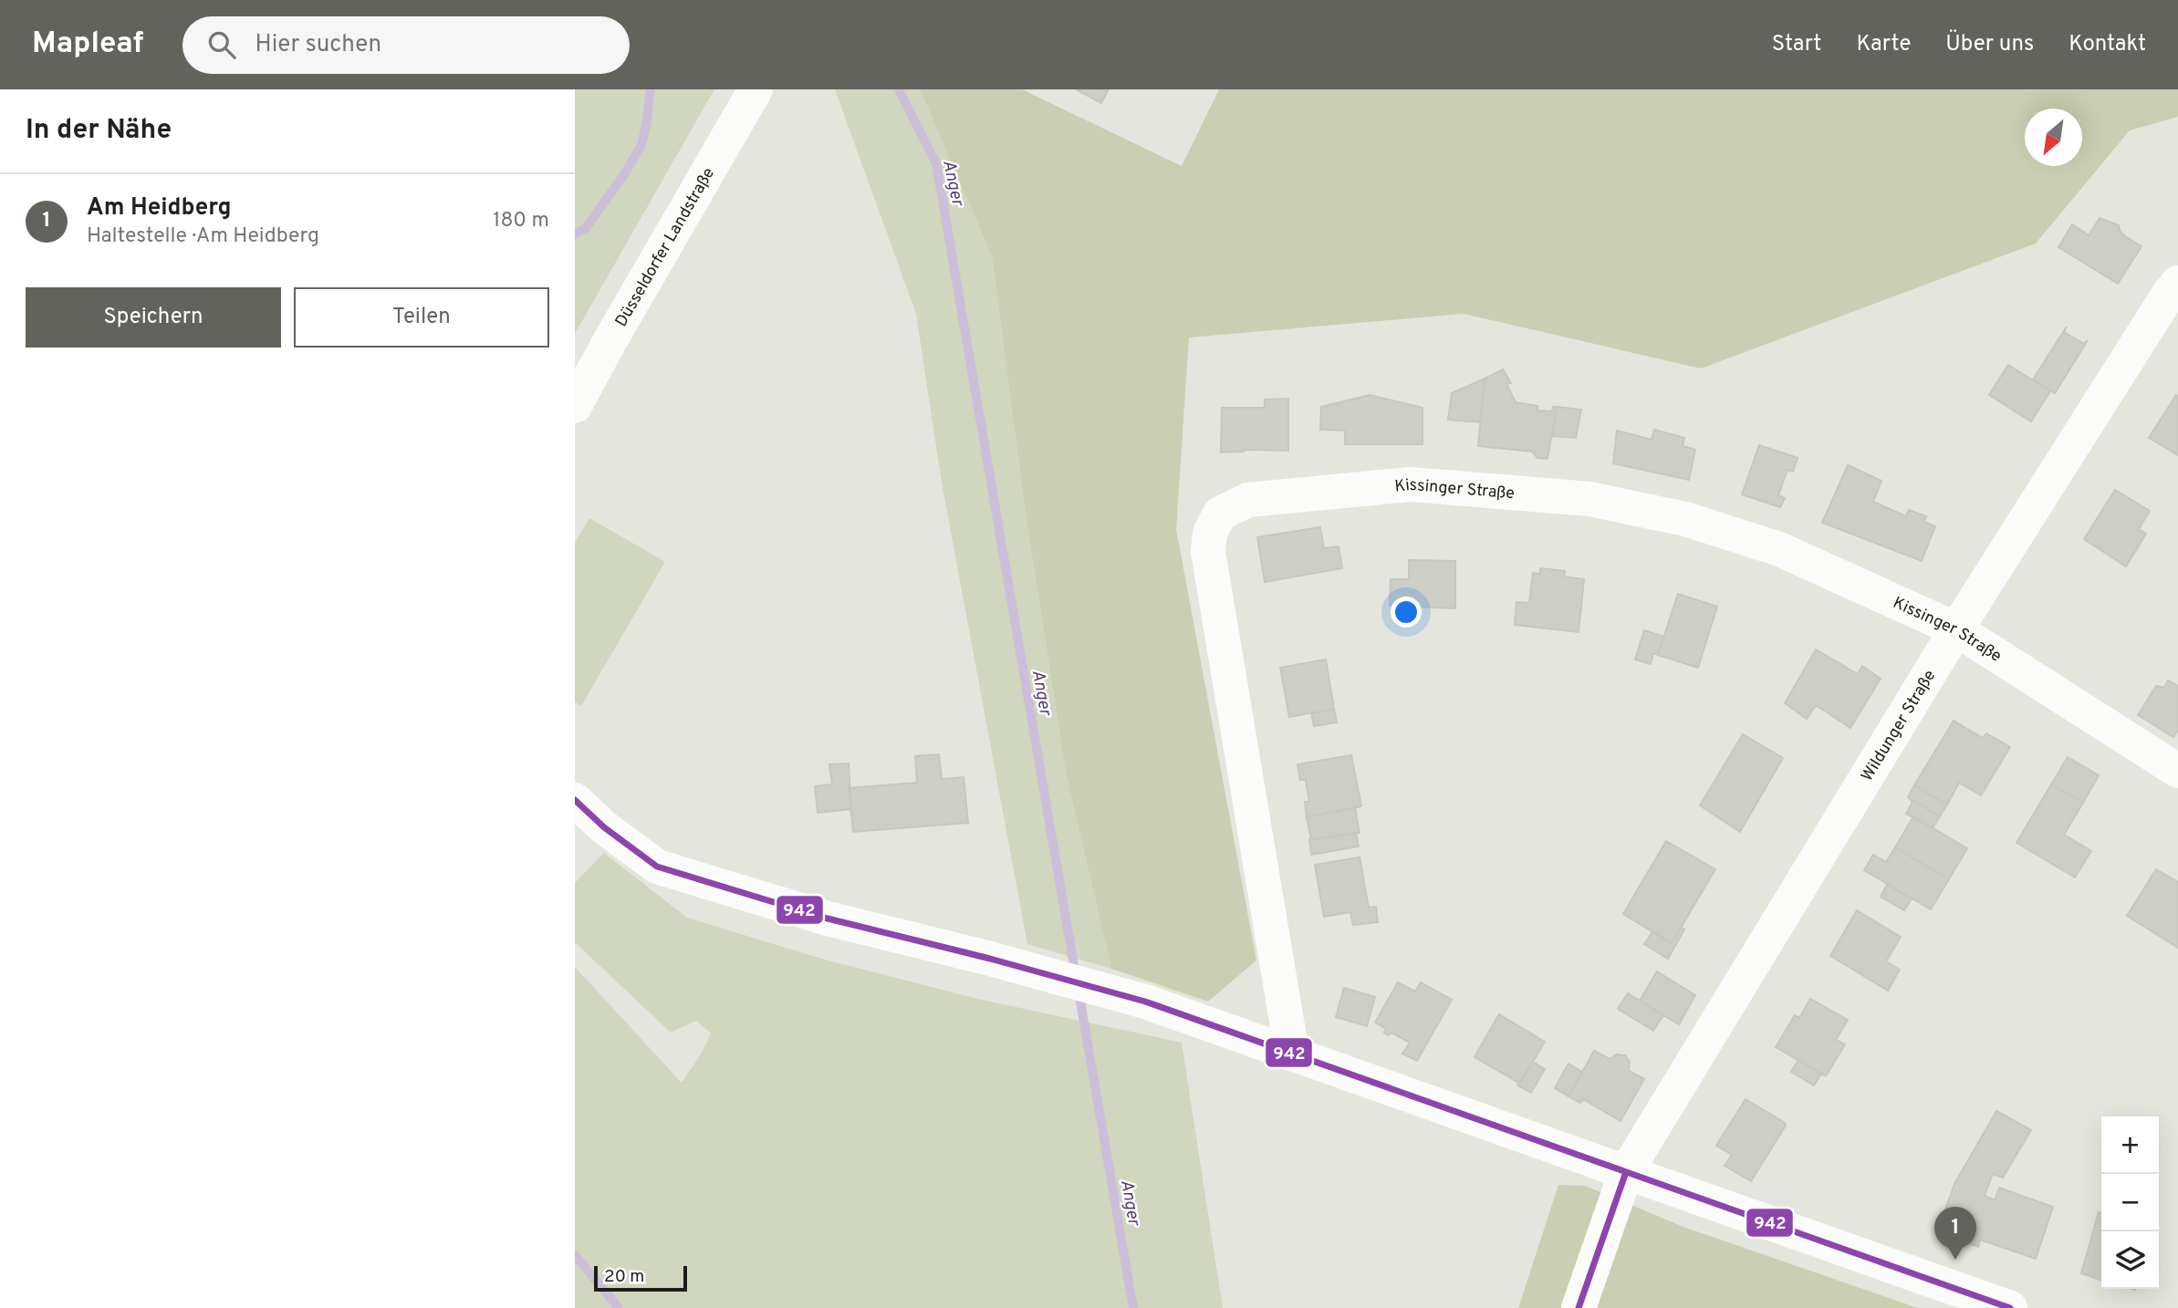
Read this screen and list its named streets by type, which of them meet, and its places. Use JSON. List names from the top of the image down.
{
  "streets": {
    "street": ["Düsseldorfer Landstraße", "Kissinger Straße", "Wildunger Straße"]
  },
  "crossings": [
    ["Kissinger Straße", "Wildunger Straße"]
  ],
  "water": ["Anger"],
  "lines": ["transit line 942"],
  "scale_bar": "20 m",
  "north": "bottom left",
  "page": {
    "header": "Mapleaf",
    "search": "Hier suchen",
    "nav": [
      "Start",
      "Karte",
      "Über uns",
      "Kontakt"
    ],
    "heading": "In der Nähe",
    "list": [
      {
        "mark": "1",
        "name": "Am Heidberg",
        "note": "Haltestelle · Am Heidberg",
        "value": "180 m"
      }
    ],
    "buttons": ["Speichern", "Teilen"],
    "map_buttons": ["+", "−"],
    "pins": "1",
    "scale": "20 m"
  }
}
